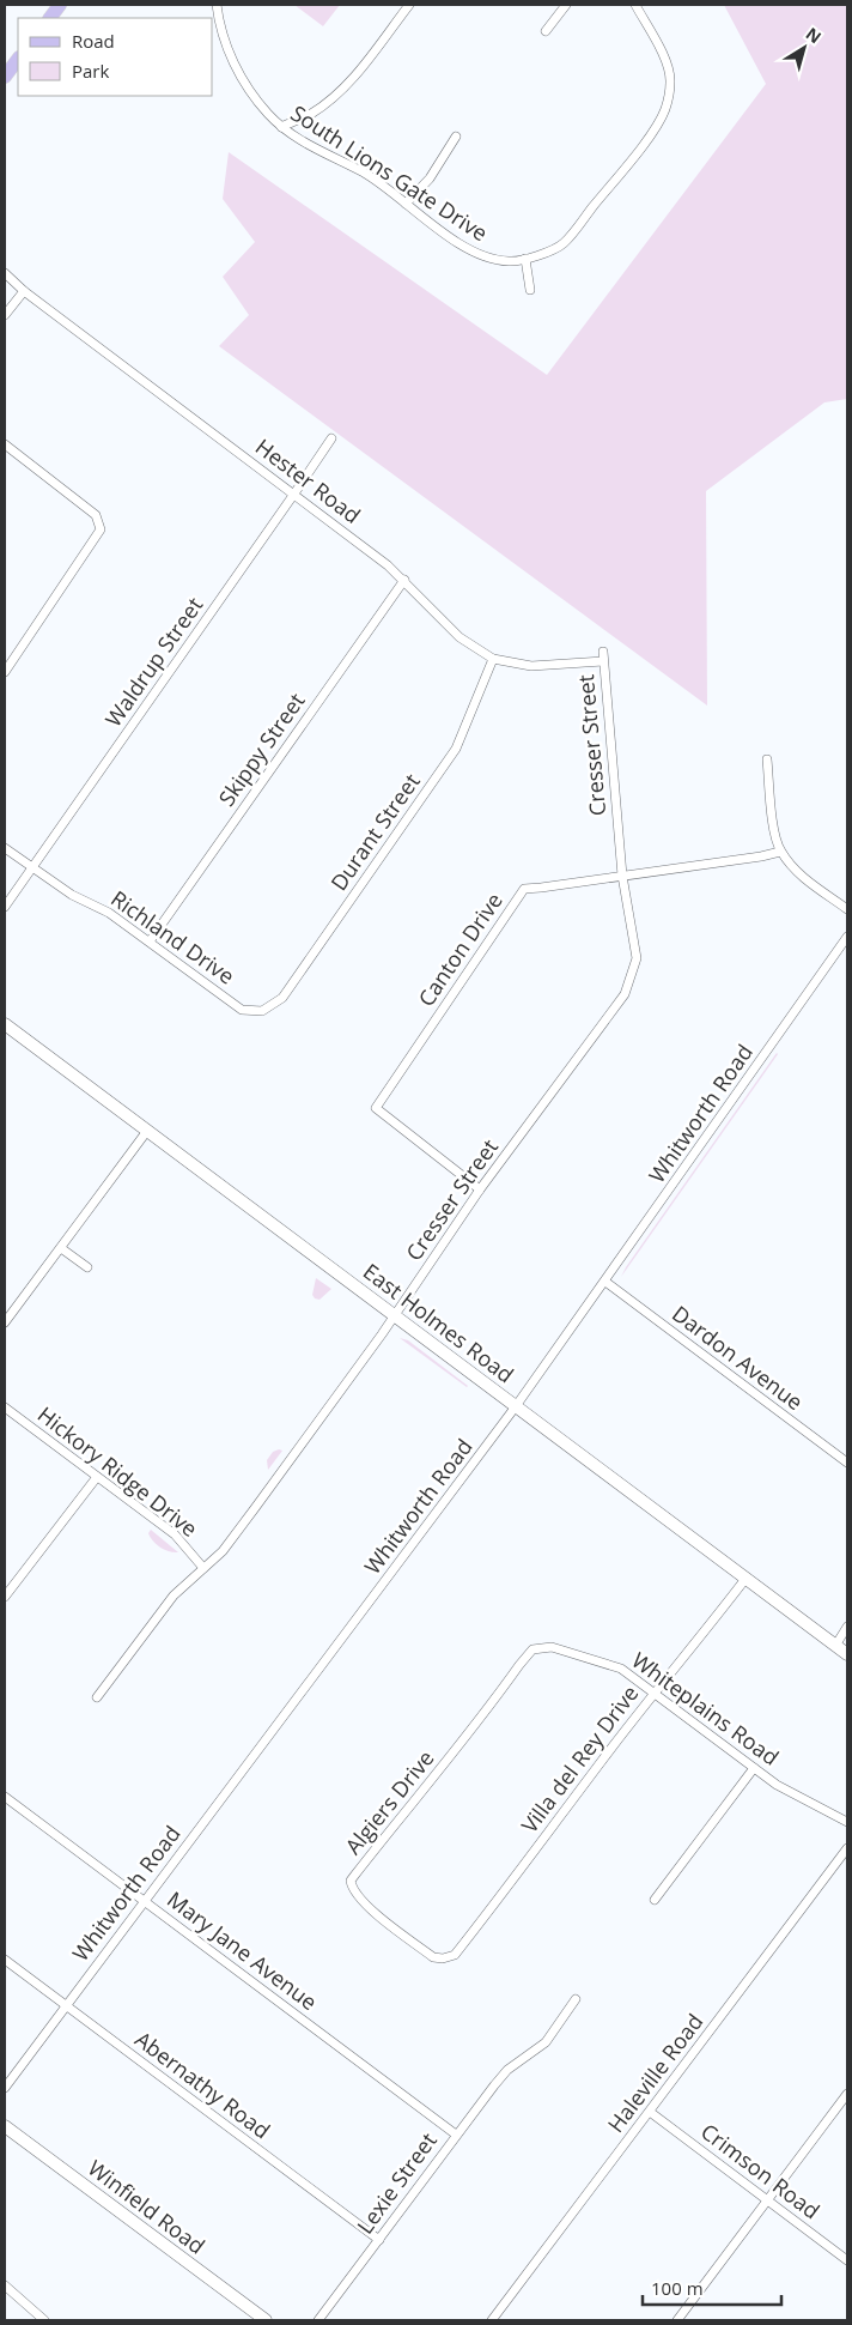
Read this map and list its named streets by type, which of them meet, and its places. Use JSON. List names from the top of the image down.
{
  "streets": {
    "main road": ["East Holmes Road", "Winfield Road"],
    "street": [
      "South Lions Gate Drive",
      "Hester Road",
      "Waldrup Street",
      "Cresser Street",
      "Skippy Street",
      "Durant Street",
      "Richland Drive",
      "Canton Drive",
      "Whitworth Road",
      "Dardon Avenue",
      "Hickory Ridge Drive",
      "Whiteplains Road",
      "Villa del Rey Drive",
      "Algiers Drive",
      "Mary Jane Avenue",
      "Haleville Road",
      "Abernathy Road",
      "Crimson Road",
      "Lexie Street"
    ]
  },
  "crossings": [
    ["Hester Road", "Waldrup Street"],
    ["Hester Road", "Cresser Street"],
    ["Hester Road", "Skippy Street"],
    ["Hester Road", "Durant Street"],
    ["Waldrup Street", "Richland Drive"],
    ["Cresser Street", "Canton Drive"],
    ["Cresser Street", "East Holmes Road"],
    ["Cresser Street", "Hickory Ridge Drive"],
    ["Skippy Street", "Richland Drive"],
    ["Durant Street", "Richland Drive"],
    ["Whitworth Road", "East Holmes Road"],
    ["Whitworth Road", "Dardon Avenue"],
    ["Whitworth Road", "Mary Jane Avenue"],
    ["Whitworth Road", "Abernathy Road"],
    ["East Holmes Road", "Villa del Rey Drive"],
    ["Whiteplains Road", "Villa del Rey Drive"],
    ["Whiteplains Road", "Algiers Drive"],
    ["Villa del Rey Drive", "Algiers Drive"],
    ["Mary Jane Avenue", "Lexie Street"],
    ["Haleville Road", "Crimson Road"],
    ["Abernathy Road", "Lexie Street"]
  ],
  "legend": ["Road", "Park"],
  "scale_bar": "100 m",
  "north": "top right"
}
